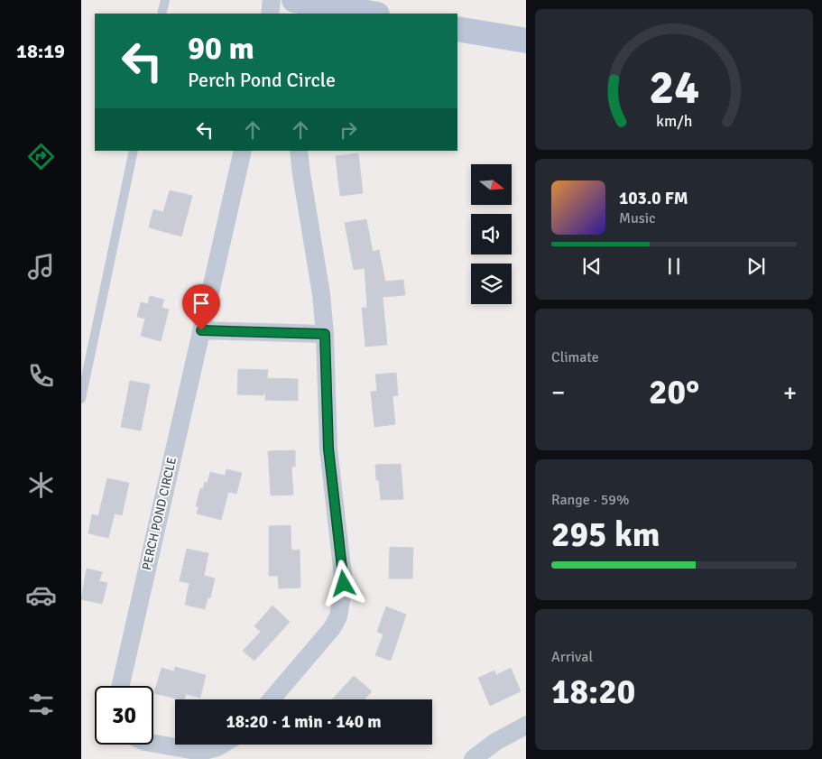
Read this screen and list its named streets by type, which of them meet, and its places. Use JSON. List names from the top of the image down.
{
  "streets": {
    "street": ["PERCH POND CIRCLE"]
  },
  "north": "right",
  "page": {
    "tabs": "18:19",
    "turn": ["90 m", "Perch Pond Circle"],
    "song": ["103.0 FM", "Music"],
    "tile": [
      "Climate",
      ["Range · 59%", "295 km"],
      ["Arrival", "18:20"]
    ],
    "heat": ["−", "20°", "+"],
    "limit": "30",
    "trip": "18:20 · 1 min · 140 m",
    "gauge": ["24", "km/h"]
  }
}
